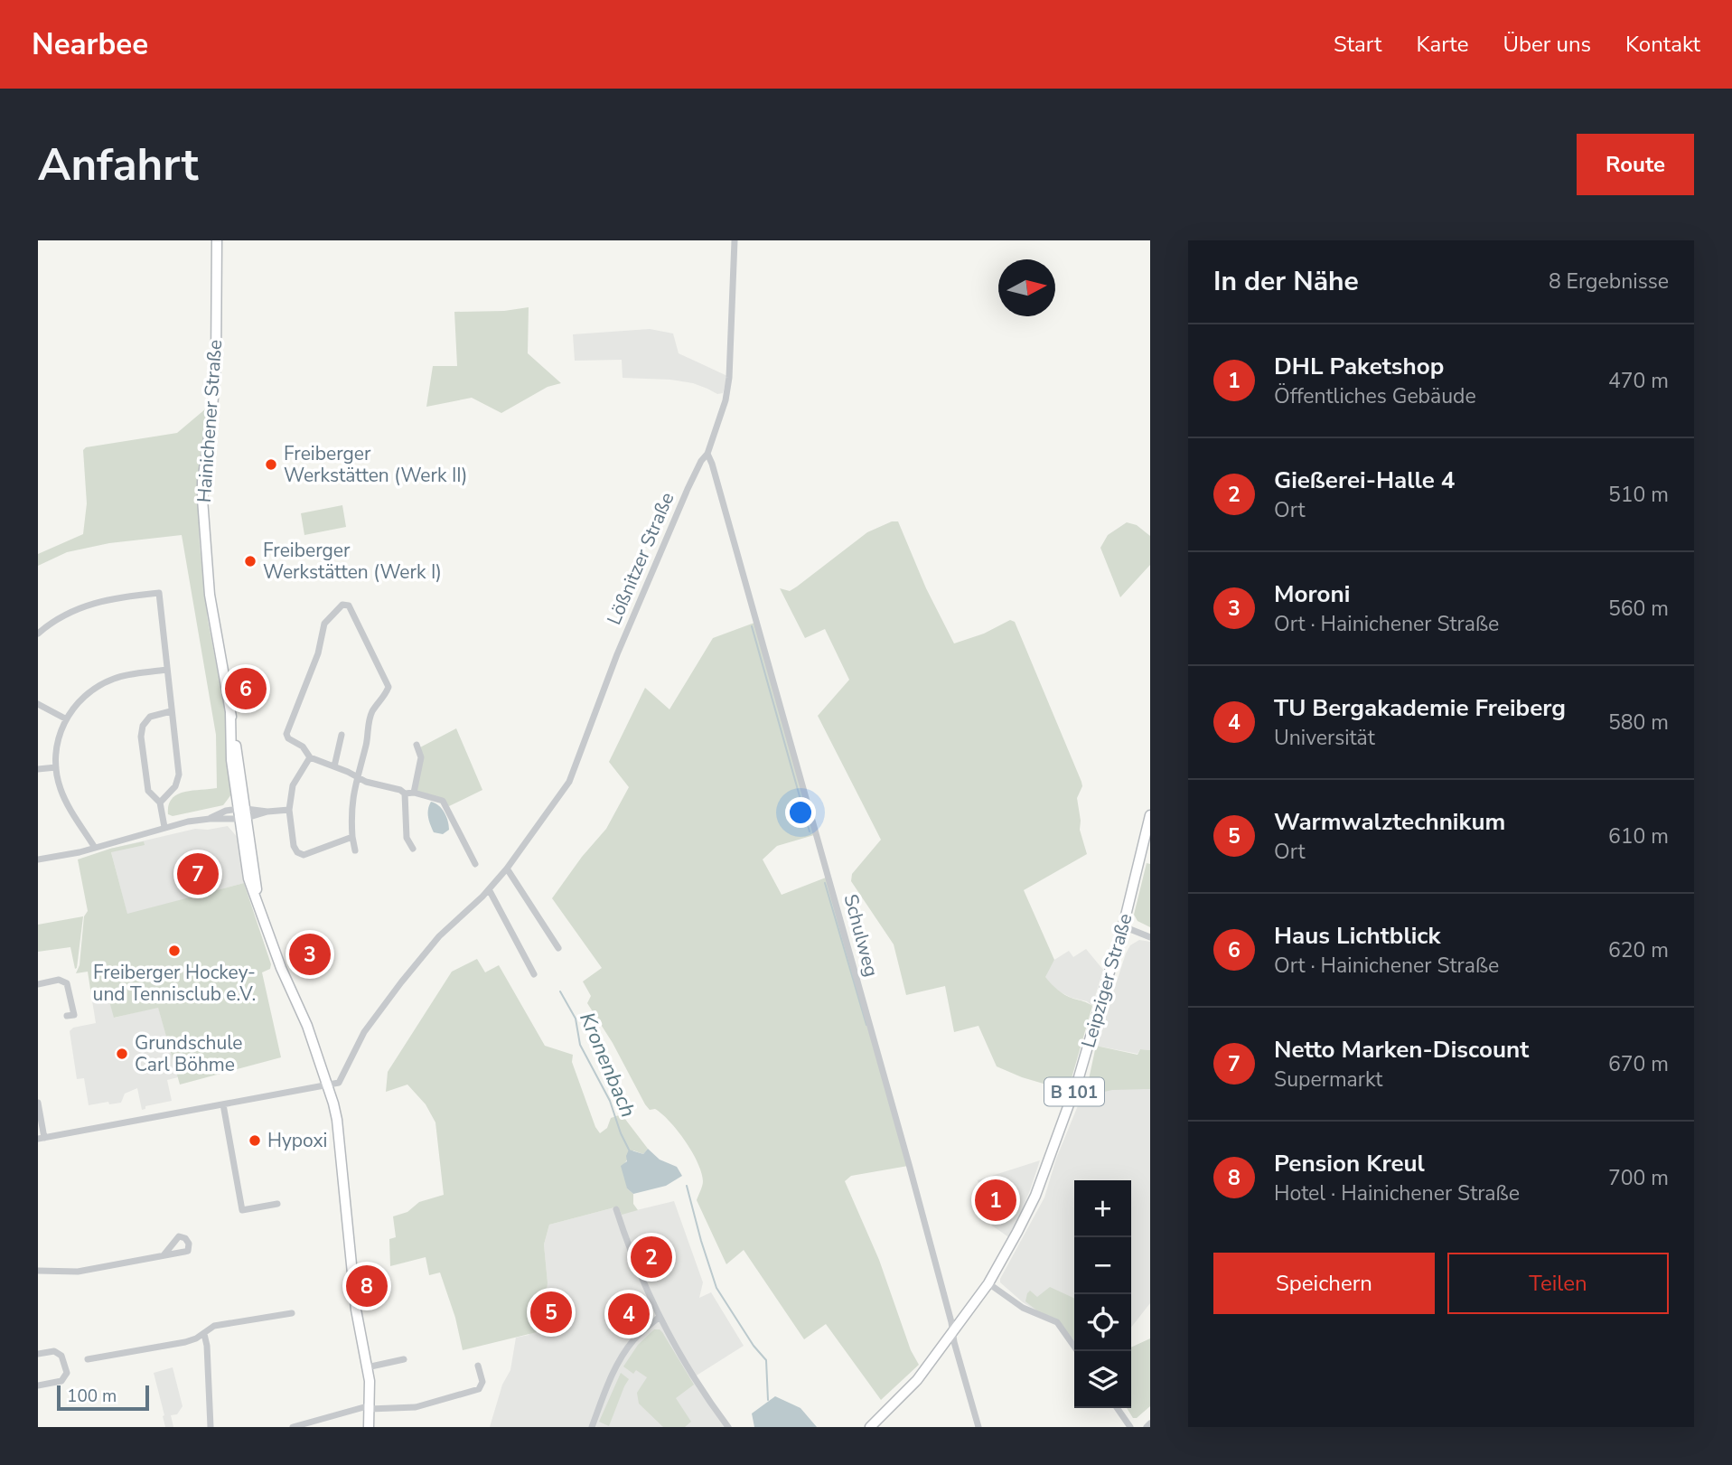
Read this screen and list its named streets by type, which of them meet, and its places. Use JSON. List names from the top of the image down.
{
  "streets": {
    "main road": ["Hainichener Straße", "Leipziger Straße", "B 101"],
    "street": ["Lößnitzer Straße", "Schulweg"]
  },
  "crossings": [
    ["Hainichener Straße", "Lößnitzer Straße"],
    ["Lößnitzer Straße", "Schulweg"],
    ["Schulweg", "Leipziger Straße"]
  ],
  "water": ["Kronenbach"],
  "places": [
    "Freiberger Werkstätten (Werk II)",
    "Freiberger Werkstätten (Werk I)",
    "Freiberger Hockey- und Tennisclub e.V.",
    "Grundschule Carl Böhme",
    "Hypoxi"
  ],
  "scale_bar": "100 m",
  "north": "right",
  "page": {
    "header": "Nearbee",
    "nav": [
      "Start",
      "Karte",
      "Über uns",
      "Kontakt"
    ],
    "buttons": [
      "Route",
      ["Speichern", "Teilen"]
    ],
    "title": "Anfahrt",
    "heading": ["In der Nähe", "8 Ergebnisse"],
    "list": [
      {
        "mark": "1",
        "name": "DHL Paketshop",
        "note": "Öffentliches Gebäude",
        "value": "470 m"
      },
      {
        "mark": "2",
        "name": "Gießerei-Halle 4",
        "note": "Ort",
        "value": "510 m"
      },
      {
        "mark": "3",
        "name": "Moroni",
        "note": "Ort · Hainichener Straße",
        "value": "560 m"
      },
      {
        "mark": "4",
        "name": "TU Bergakademie Freiberg",
        "note": "Universität",
        "value": "580 m"
      },
      {
        "mark": "5",
        "name": "Warmwalztechnikum",
        "note": "Ort",
        "value": "610 m"
      },
      {
        "mark": "6",
        "name": "Haus Lichtblick",
        "note": "Ort · Hainichener Straße",
        "value": "620 m"
      },
      {
        "mark": "7",
        "name": "Netto Marken-Discount",
        "note": "Supermarkt",
        "value": "670 m"
      },
      {
        "mark": "8",
        "name": "Pension Kreul",
        "note": "Hotel · Hainichener Straße",
        "value": "700 m"
      }
    ],
    "pins": [
      "6",
      "7",
      "3",
      "1",
      "2",
      "8",
      "5",
      "4"
    ],
    "map_buttons": ["+", "−"],
    "scale": "100 m"
  }
}
